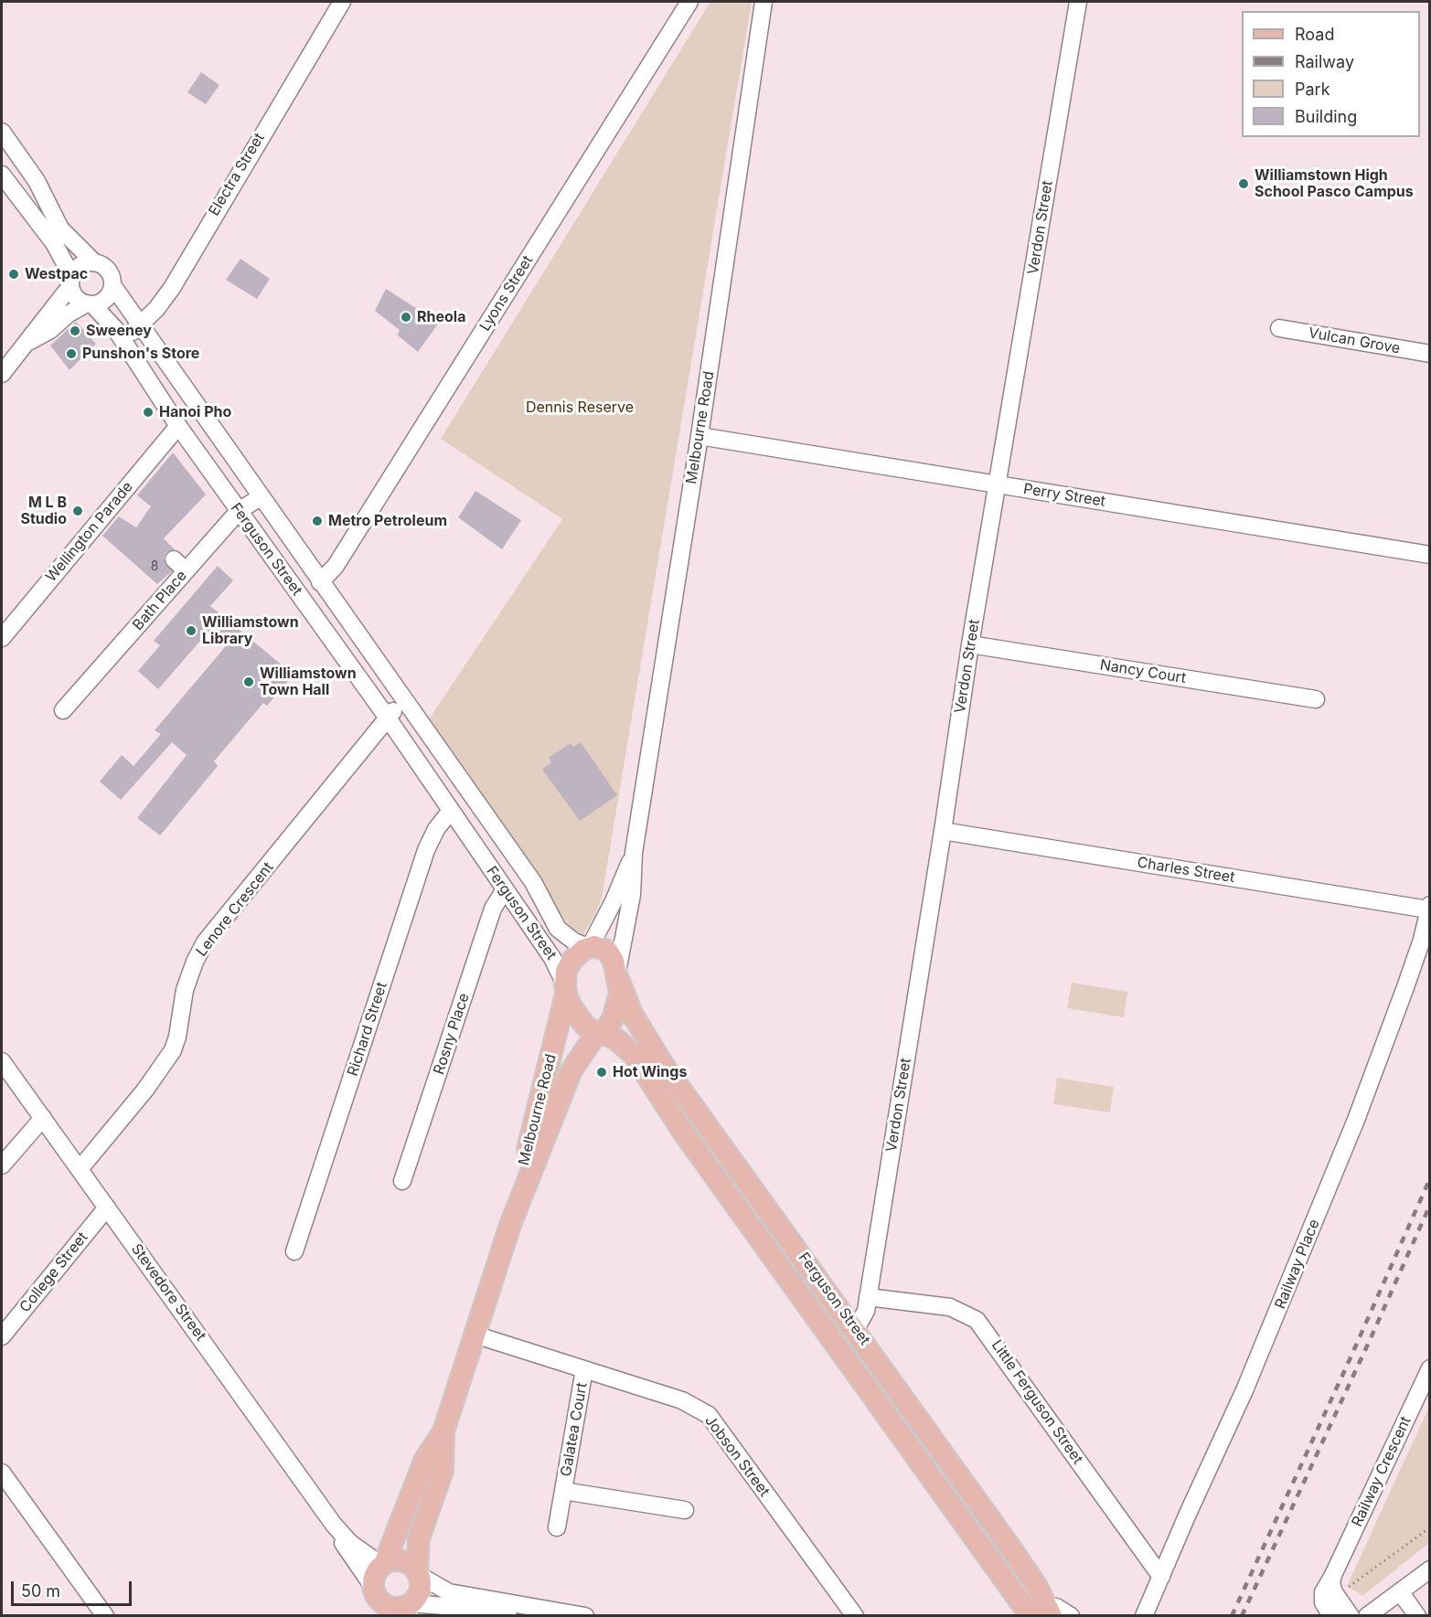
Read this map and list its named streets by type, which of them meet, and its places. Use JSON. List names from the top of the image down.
{
  "streets": {
    "main road": ["Melbourne Road", "Ferguson Street"],
    "street": [
      "Electra Street",
      "Verdon Street",
      "Lyons Street",
      "Vulcan Grove",
      "Perry Street",
      "Wellington Parade",
      "Bath Place",
      "Nancy Court",
      "Charles Street",
      "Lenore Crescent",
      "Richard Street",
      "Rosny Place",
      "Railway Place",
      "College Street",
      "Stevedore Street",
      "Little Ferguson Street",
      "Galatea Court",
      "Jobson Street",
      "Railway Crescent"
    ]
  },
  "crossings": [
    ["Electra Street", "Ferguson Street"],
    ["Verdon Street", "Perry Street"],
    ["Verdon Street", "Ferguson Street"],
    ["Verdon Street", "Nancy Court"],
    ["Verdon Street", "Charles Street"],
    ["Verdon Street", "Little Ferguson Street"],
    ["Lyons Street", "Ferguson Street"],
    ["Melbourne Road", "Perry Street"],
    ["Melbourne Road", "Ferguson Street"],
    ["Melbourne Road", "Stevedore Street"],
    ["Melbourne Road", "Jobson Street"],
    ["Wellington Parade", "Ferguson Street"],
    ["Ferguson Street", "Bath Place"],
    ["Ferguson Street", "Lenore Crescent"],
    ["Ferguson Street", "Richard Street"],
    ["Ferguson Street", "Rosny Place"],
    ["Charles Street", "Railway Place"],
    ["Lenore Crescent", "Stevedore Street"],
    ["Railway Place", "Little Ferguson Street"],
    ["College Street", "Stevedore Street"],
    ["Galatea Court", "Jobson Street"]
  ],
  "parks": ["Dennis Reserve"],
  "places": [
    "Williamstown High School Pasco Campus",
    "Westpac",
    "Rheola",
    "Sweeney",
    "Punshon's Store",
    "Hanoi Pho",
    "M L B Studio",
    "Metro Petroleum",
    "Williamstown Library",
    "Williamstown Town Hall",
    "Hot Wings"
  ],
  "house_numbers": ["8"],
  "legend": [
    "Road",
    "Railway",
    "Park",
    "Building"
  ],
  "scale_bar": "50 m"
}
